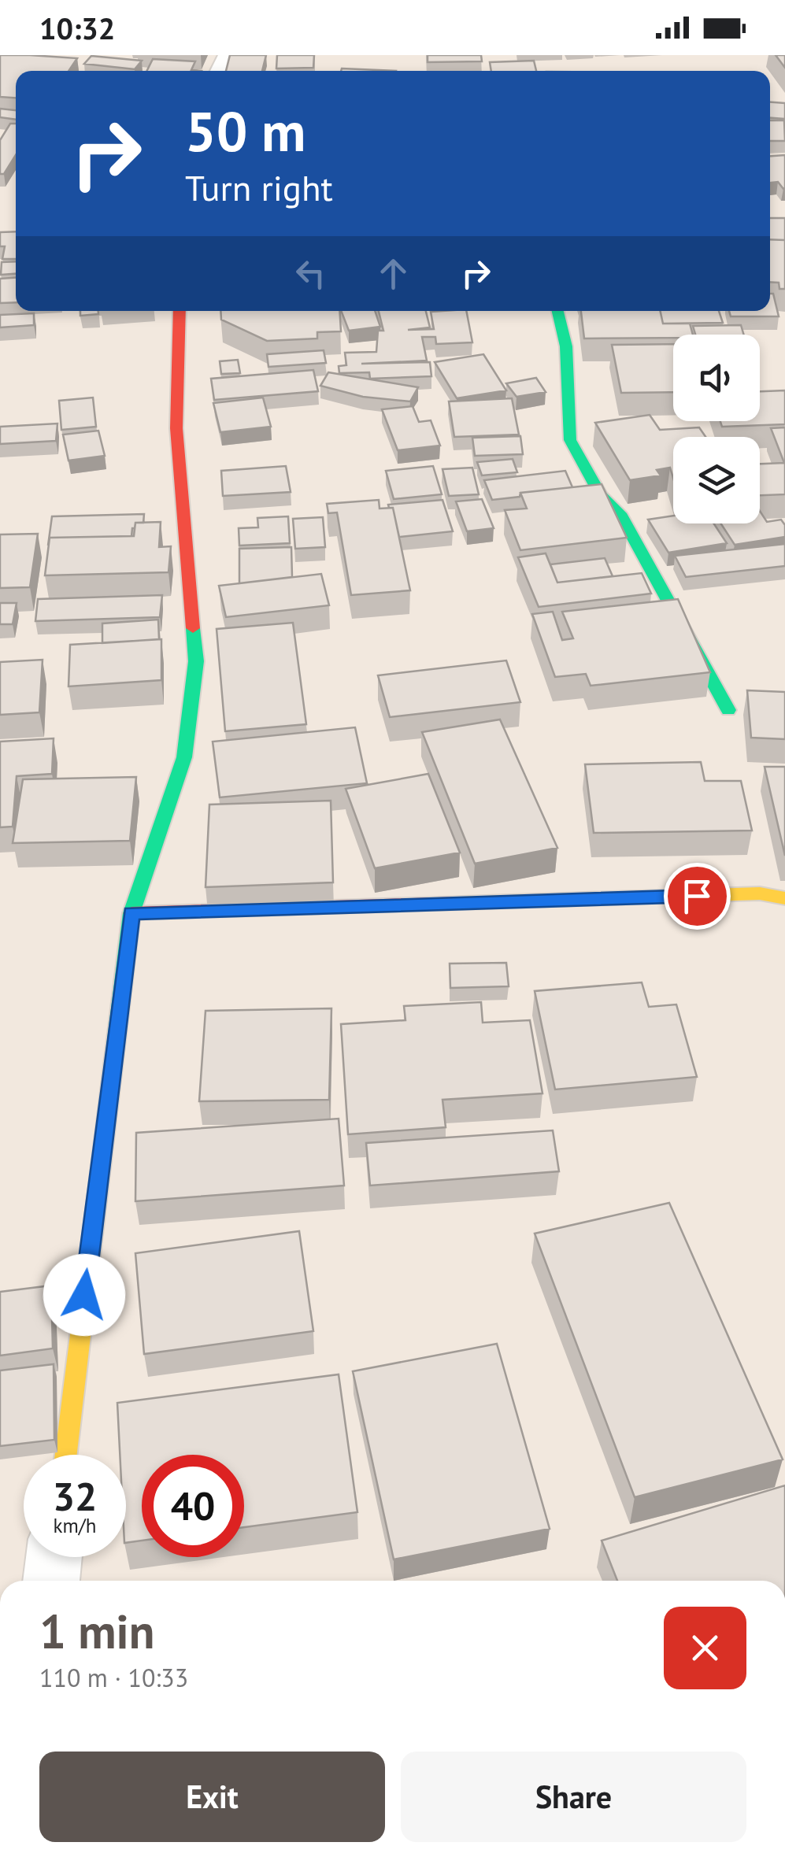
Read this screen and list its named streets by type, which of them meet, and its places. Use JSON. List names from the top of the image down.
{
  "page": {
    "status": "10:32",
    "turn": ["50 m", "Turn right"],
    "speed": "32 km/h",
    "limit": "40",
    "heading": ["1 min", "110 m · 10:33"],
    "buttons": ["Exit", "Share"]
  }
}
